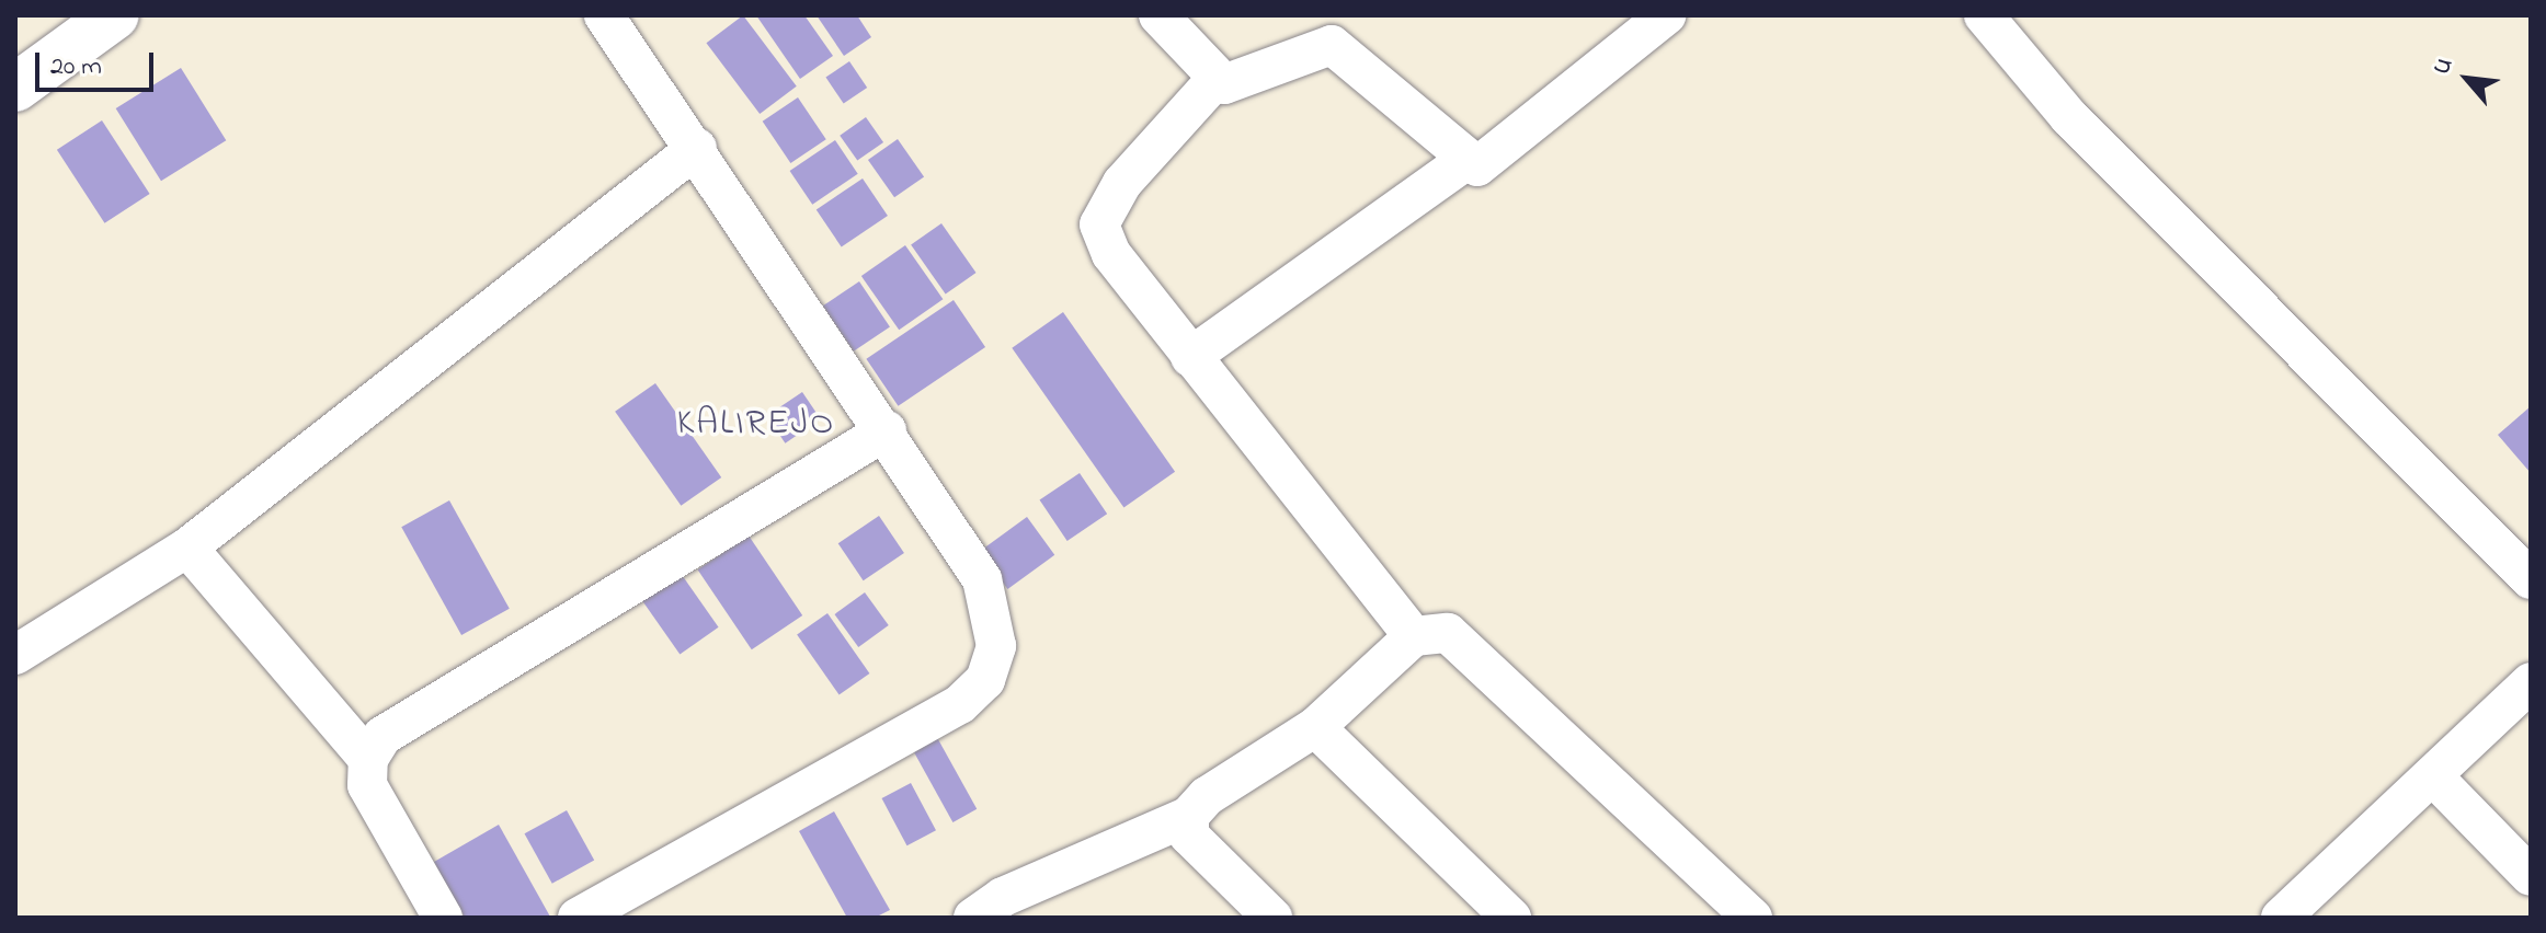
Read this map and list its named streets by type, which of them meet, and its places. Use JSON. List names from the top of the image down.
{
  "districts": ["KALIREJO"],
  "scale_bar": "20 m",
  "north": "top left"
}
